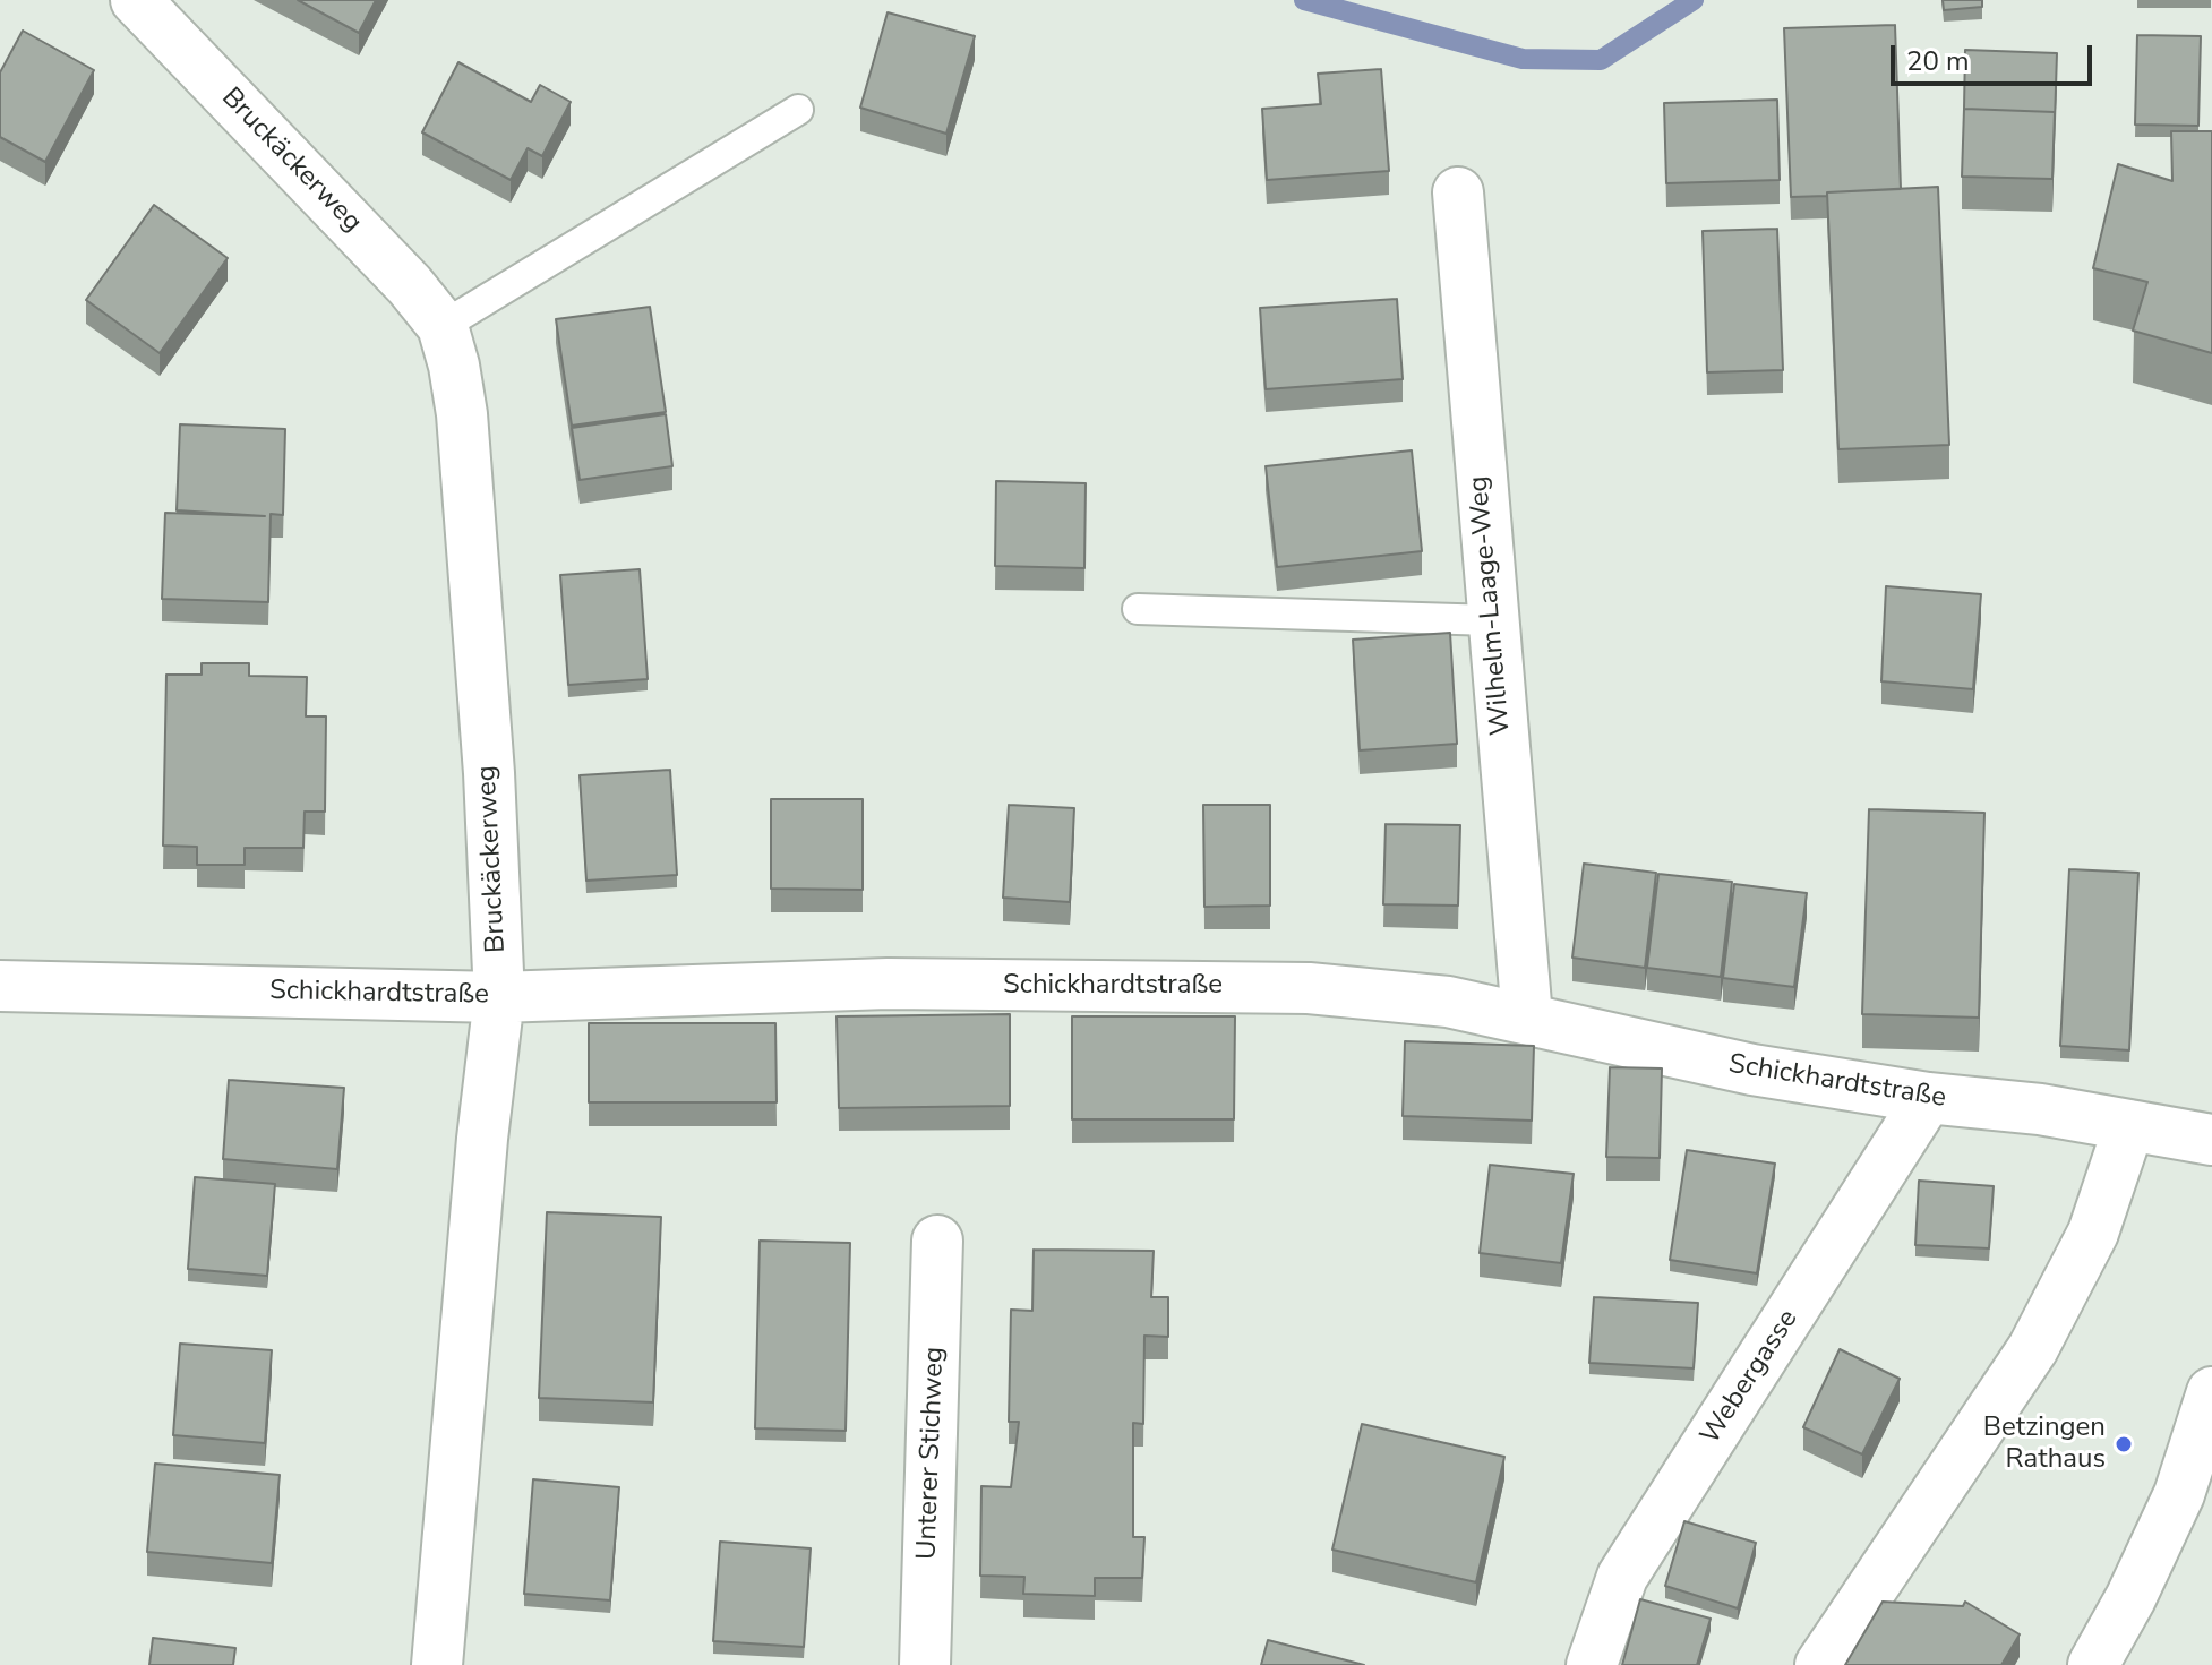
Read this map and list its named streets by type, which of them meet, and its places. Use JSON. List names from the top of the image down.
{
  "streets": {
    "street": [
      "Bruckäckerweg",
      "Wilhelm-Laage-Weg",
      "Schickhardtstraße",
      "Webergasse",
      "Unterer Stichweg"
    ]
  },
  "crossings": [
    ["Bruckäckerweg", "Schickhardtstraße"],
    ["Wilhelm-Laage-Weg", "Schickhardtstraße"],
    ["Schickhardtstraße", "Webergasse"]
  ],
  "places": ["Betzingen Rathaus"],
  "scale_bar": "20 m"
}
